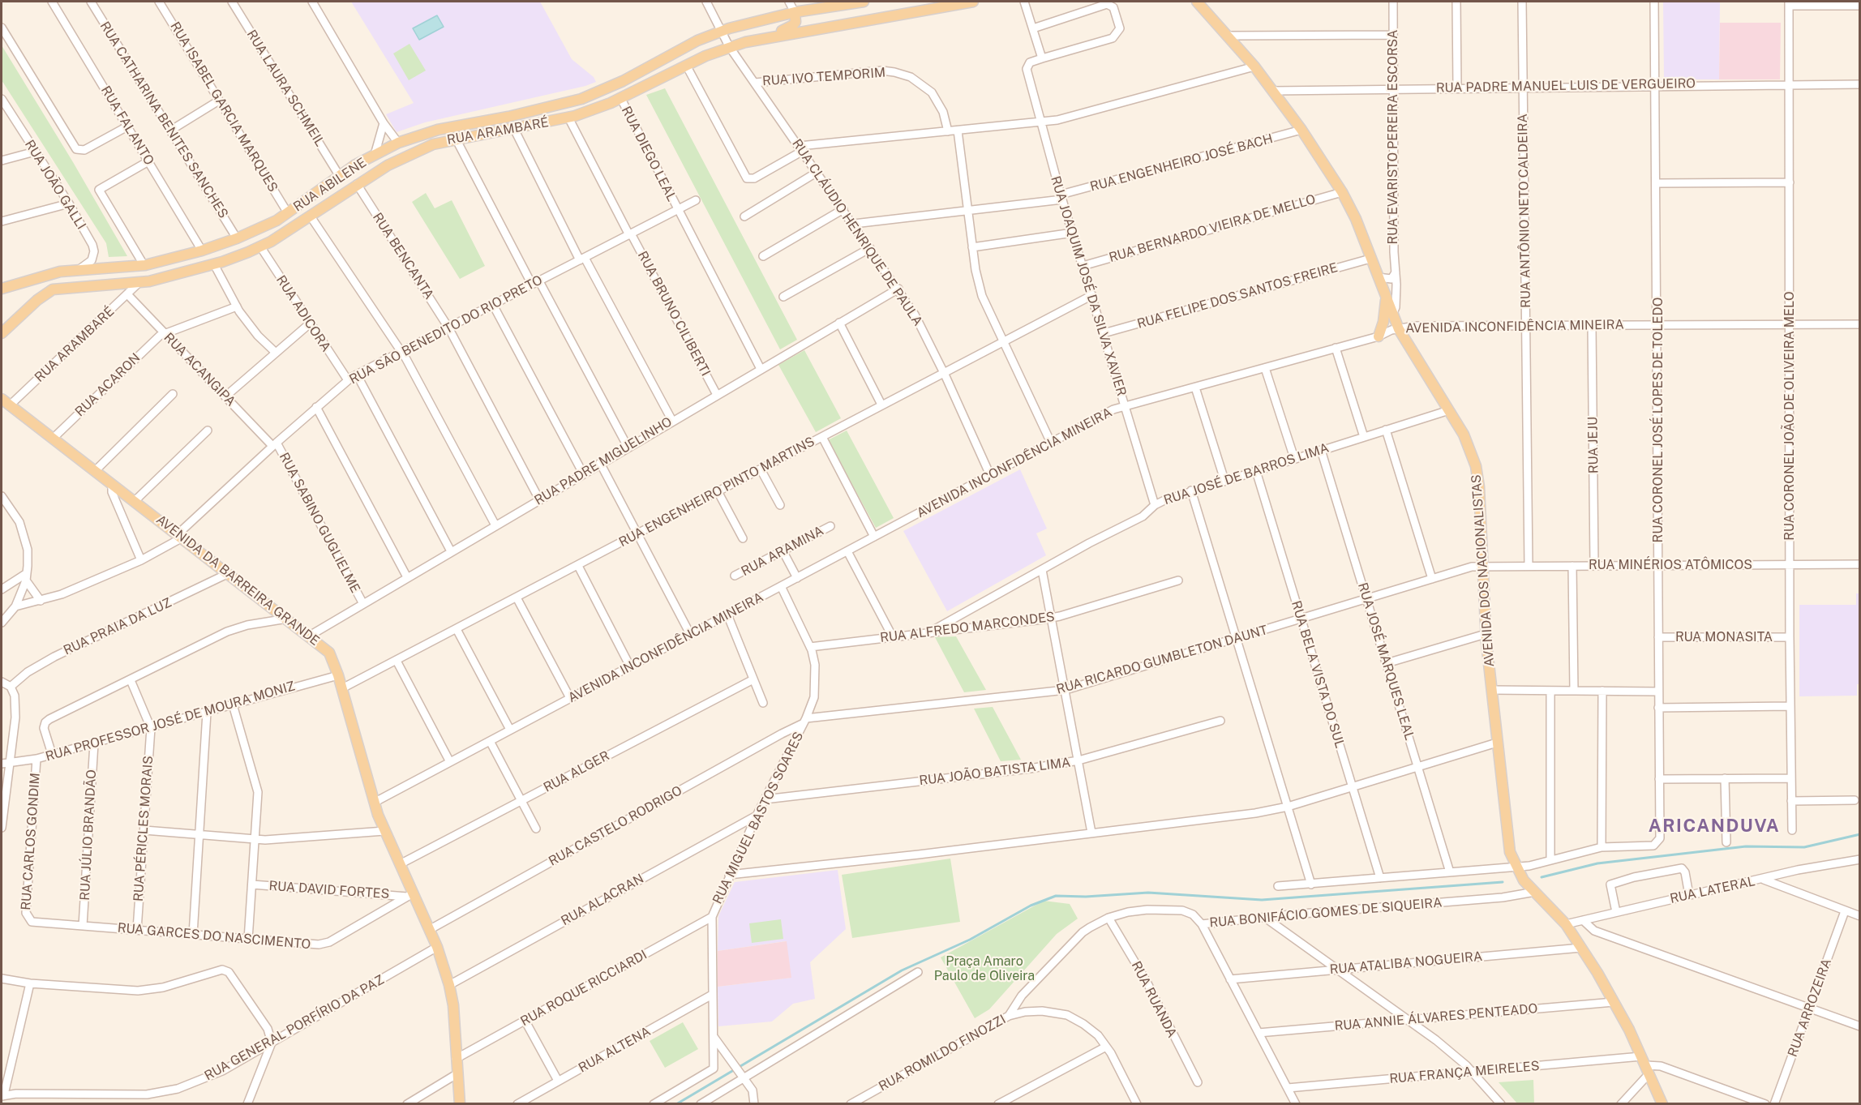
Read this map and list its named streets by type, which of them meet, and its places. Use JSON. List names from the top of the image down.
{
  "streets": {
    "main road": [
      "RUA ARAMBARÉ",
      "RUA ABILENE",
      "AVENIDA DOS NACIONALISTAS",
      "AVENIDA DA BARREIRA GRANDE"
    ],
    "street": [
      "RUA IVO TEMPORIM",
      "RUA PADRE MANUEL LUIS DE VERGUEIRO",
      "RUA LAURA SCHMEIL",
      "RUA ISABEL GARCIA MARQUES",
      "RUA CATHARINA BENITES SANCHES",
      "RUA FALANTO",
      "RUA EVARISTO PEREIRA ESCORSA",
      "RUA DIEGO LEAL",
      "RUA ENGENHEIRO JOSÉ BACH",
      "RUA JOÃO GALLI",
      "RUA ANTÔNIO NETO CALDEIRA",
      "RUA BERNARDO VIEIRA DE MELLO",
      "RUA CLÁUDIO HENRIQUE DE PAULA",
      "RUA BENCANTA",
      "RUA JOAQUIM JOSÉ DA SILVA XAVIER",
      "RUA FELIPE DOS SANTOS FREIRE",
      "RUA ADICORA",
      "RUA BRUNO CILIBERTI",
      "AVENIDA INCONFIDÊNCIA MINEIRA",
      "RUA SÃO BENEDITO DO RIO PRETO",
      "RUA ACANGIPA",
      "RUA ACARON",
      "RUA CORONEL JOÃO DE OLIVEIRA MELO",
      "RUA CORONEL JOSÉ LOPES DE TOLEDO",
      "RUA JEJU",
      "RUA PADRE MIGUELINHO",
      "RUA JOSÉ DE BARROS LIMA",
      "RUA ENGENHEIRO PINTO MARTINS",
      "RUA SABINO GUGLIELME",
      "RUA ARAMINA",
      "RUA MINÉRIOS ATÔMICOS",
      "RUA PRAIA DA LUZ",
      "RUA ALFREDO MARCONDES",
      "RUA MONASITA",
      "RUA RICARDO GUMBLETON DAUNT",
      "RUA JOSÉ MARQUES LEAL",
      "RUA BELA VISTA DO SUL",
      "RUA PROFESSOR JOSÉ DE MOURA MONIZ",
      "RUA ALGER",
      "RUA JOÃO BATISTA LIMA",
      "RUA MIGUEL BASTOS SOARES",
      "RUA CASTELO RODRIGO",
      "RUA PÉRICLES MORAIS",
      "RUA JÚLIO BRANDÃO",
      "RUA CARLOS GONDIM",
      "RUA DAVID FORTES",
      "RUA LATERAL",
      "RUA ALACRAN",
      "RUA BONIFÁCIO GOMES DE SIQUEIRA",
      "RUA GARCES DO NASCIMENTO",
      "RUA ATALIBA NOGUEIRA",
      "RUA ROQUE RICCIARDI",
      "RUA RUANDA",
      "RUA ARROZEIRA",
      "RUA ANNIE ÁLVARES PENTEADO",
      "RUA GENERAL PORFÍRIO DA PAZ",
      "RUA ALTENA",
      "RUA ROMILDO FINOZZI",
      "RUA FRANÇA MEIRELES"
    ]
  },
  "crossings": [
    ["RUA IVO TEMPORIM", "RUA CLÁUDIO HENRIQUE DE PAULA"],
    ["RUA PADRE MANUEL LUIS DE VERGUEIRO", "RUA EVARISTO PEREIRA ESCORSA"],
    ["RUA PADRE MANUEL LUIS DE VERGUEIRO", "RUA ANTÔNIO NETO CALDEIRA"],
    ["RUA PADRE MANUEL LUIS DE VERGUEIRO", "RUA CORONEL JOÃO DE OLIVEIRA MELO"],
    ["RUA PADRE MANUEL LUIS DE VERGUEIRO", "RUA CORONEL JOSÉ LOPES DE TOLEDO"],
    ["RUA PADRE MANUEL LUIS DE VERGUEIRO", "AVENIDA DOS NACIONALISTAS"],
    ["RUA LAURA SCHMEIL", "RUA ABILENE"],
    ["RUA ISABEL GARCIA MARQUES", "RUA ABILENE"],
    ["RUA ARAMBARÉ", "RUA DIEGO LEAL"],
    ["RUA ARAMBARÉ", "RUA ABILENE"],
    ["RUA ARAMBARÉ", "RUA CLÁUDIO HENRIQUE DE PAULA"],
    ["RUA ARAMBARÉ", "RUA BENCANTA"],
    ["RUA ARAMBARÉ", "RUA ADICORA"],
    ["RUA ARAMBARÉ", "RUA BRUNO CILIBERTI"],
    ["RUA ARAMBARÉ", "RUA ACANGIPA"],
    ["RUA ARAMBARÉ", "AVENIDA DA BARREIRA GRANDE"],
    ["RUA EVARISTO PEREIRA ESCORSA", "AVENIDA DOS NACIONALISTAS"],
    ["RUA DIEGO LEAL", "RUA SÃO BENEDITO DO RIO PRETO"],
    ["RUA DIEGO LEAL", "RUA PADRE MIGUELINHO"],
    ["RUA ENGENHEIRO JOSÉ BACH", "RUA CLÁUDIO HENRIQUE DE PAULA"],
    ["RUA ENGENHEIRO JOSÉ BACH", "RUA JOAQUIM JOSÉ DA SILVA XAVIER"],
    ["RUA ENGENHEIRO JOSÉ BACH", "AVENIDA DOS NACIONALISTAS"],
    ["RUA ANTÔNIO NETO CALDEIRA", "AVENIDA INCONFIDÊNCIA MINEIRA"],
    ["RUA ANTÔNIO NETO CALDEIRA", "RUA MINÉRIOS ATÔMICOS"],
    ["RUA BERNARDO VIEIRA DE MELLO", "RUA JOAQUIM JOSÉ DA SILVA XAVIER"],
    ["RUA BERNARDO VIEIRA DE MELLO", "AVENIDA DOS NACIONALISTAS"],
    ["RUA CLÁUDIO HENRIQUE DE PAULA", "AVENIDA INCONFIDÊNCIA MINEIRA"],
    ["RUA CLÁUDIO HENRIQUE DE PAULA", "RUA PADRE MIGUELINHO"],
    ["RUA CLÁUDIO HENRIQUE DE PAULA", "RUA ENGENHEIRO PINTO MARTINS"],
    ["RUA BENCANTA", "RUA SÃO BENEDITO DO RIO PRETO"],
    ["RUA BENCANTA", "RUA PADRE MIGUELINHO"],
    ["RUA JOAQUIM JOSÉ DA SILVA XAVIER", "RUA FELIPE DOS SANTOS FREIRE"],
    ["RUA JOAQUIM JOSÉ DA SILVA XAVIER", "AVENIDA INCONFIDÊNCIA MINEIRA"],
    ["RUA JOAQUIM JOSÉ DA SILVA XAVIER", "RUA JOSÉ DE BARROS LIMA"],
    ["RUA JOAQUIM JOSÉ DA SILVA XAVIER", "RUA ENGENHEIRO PINTO MARTINS"],
    ["RUA FELIPE DOS SANTOS FREIRE", "AVENIDA DOS NACIONALISTAS"],
    ["RUA ADICORA", "RUA SÃO BENEDITO DO RIO PRETO"],
    ["RUA BRUNO CILIBERTI", "RUA SÃO BENEDITO DO RIO PRETO"],
    ["RUA BRUNO CILIBERTI", "RUA PADRE MIGUELINHO"],
    ["AVENIDA INCONFIDÊNCIA MINEIRA", "RUA CORONEL JOÃO DE OLIVEIRA MELO"],
    ["AVENIDA INCONFIDÊNCIA MINEIRA", "RUA CORONEL JOSÉ LOPES DE TOLEDO"],
    ["AVENIDA INCONFIDÊNCIA MINEIRA", "RUA JEJU"],
    ["AVENIDA INCONFIDÊNCIA MINEIRA", "AVENIDA DOS NACIONALISTAS"],
    ["AVENIDA INCONFIDÊNCIA MINEIRA", "AVENIDA DA BARREIRA GRANDE"],
    ["AVENIDA INCONFIDÊNCIA MINEIRA", "RUA MIGUEL BASTOS SOARES"],
    ["RUA SÃO BENEDITO DO RIO PRETO", "RUA ACANGIPA"],
    ["RUA SÃO BENEDITO DO RIO PRETO", "RUA SABINO GUGLIELME"],
    ["RUA SÃO BENEDITO DO RIO PRETO", "AVENIDA DA BARREIRA GRANDE"],
    ["RUA ACANGIPA", "RUA ACARON"],
    ["RUA ACANGIPA", "RUA SABINO GUGLIELME"],
    ["RUA ACARON", "AVENIDA DA BARREIRA GRANDE"],
    ["RUA CORONEL JOÃO DE OLIVEIRA MELO", "RUA MINÉRIOS ATÔMICOS"],
    ["RUA CORONEL JOÃO DE OLIVEIRA MELO", "RUA MONASITA"],
    ["RUA CORONEL JOSÉ LOPES DE TOLEDO", "RUA MINÉRIOS ATÔMICOS"],
    ["RUA CORONEL JOSÉ LOPES DE TOLEDO", "RUA MONASITA"],
    ["RUA JEJU", "RUA MINÉRIOS ATÔMICOS"],
    ["RUA PADRE MIGUELINHO", "RUA SABINO GUGLIELME"],
    ["RUA PADRE MIGUELINHO", "AVENIDA DA BARREIRA GRANDE"],
    ["RUA JOSÉ DE BARROS LIMA", "AVENIDA DOS NACIONALISTAS"],
    ["RUA JOSÉ DE BARROS LIMA", "RUA ALFREDO MARCONDES"],
    ["RUA JOSÉ DE BARROS LIMA", "RUA JOSÉ MARQUES LEAL"],
    ["RUA JOSÉ DE BARROS LIMA", "RUA BELA VISTA DO SUL"],
    ["RUA ENGENHEIRO PINTO MARTINS", "AVENIDA DA BARREIRA GRANDE"],
    ["RUA MINÉRIOS ATÔMICOS", "AVENIDA DOS NACIONALISTAS"],
    ["RUA MINÉRIOS ATÔMICOS", "RUA RICARDO GUMBLETON DAUNT"],
    ["AVENIDA DOS NACIONALISTAS", "RUA RICARDO GUMBLETON DAUNT"],
    ["AVENIDA DOS NACIONALISTAS", "RUA LATERAL"],
    ["AVENIDA DOS NACIONALISTAS", "RUA BONIFÁCIO GOMES DE SIQUEIRA"],
    ["AVENIDA DOS NACIONALISTAS", "RUA ATALIBA NOGUEIRA"],
    ["AVENIDA DOS NACIONALISTAS", "RUA ANNIE ÁLVARES PENTEADO"],
    ["AVENIDA DOS NACIONALISTAS", "RUA FRANÇA MEIRELES"],
    ["AVENIDA DA BARREIRA GRANDE", "RUA PRAIA DA LUZ"],
    ["AVENIDA DA BARREIRA GRANDE", "RUA PROFESSOR JOSÉ DE MOURA MONIZ"],
    ["AVENIDA DA BARREIRA GRANDE", "RUA ALGER"],
    ["AVENIDA DA BARREIRA GRANDE", "RUA CASTELO RODRIGO"],
    ["AVENIDA DA BARREIRA GRANDE", "RUA DAVID FORTES"],
    ["AVENIDA DA BARREIRA GRANDE", "RUA ALACRAN"],
    ["AVENIDA DA BARREIRA GRANDE", "RUA GARCES DO NASCIMENTO"],
    ["AVENIDA DA BARREIRA GRANDE", "RUA ROQUE RICCIARDI"],
    ["AVENIDA DA BARREIRA GRANDE", "RUA GENERAL PORFÍRIO DA PAZ"],
    ["RUA ALFREDO MARCONDES", "RUA MIGUEL BASTOS SOARES"],
    ["RUA RICARDO GUMBLETON DAUNT", "RUA JOSÉ MARQUES LEAL"],
    ["RUA RICARDO GUMBLETON DAUNT", "RUA BELA VISTA DO SUL"],
    ["RUA RICARDO GUMBLETON DAUNT", "RUA MIGUEL BASTOS SOARES"],
    ["RUA RICARDO GUMBLETON DAUNT", "RUA CASTELO RODRIGO"],
    ["RUA PROFESSOR JOSÉ DE MOURA MONIZ", "RUA PÉRICLES MORAIS"],
    ["RUA PROFESSOR JOSÉ DE MOURA MONIZ", "RUA JÚLIO BRANDÃO"],
    ["RUA PROFESSOR JOSÉ DE MOURA MONIZ", "RUA CARLOS GONDIM"],
    ["RUA JOÃO BATISTA LIMA", "RUA MIGUEL BASTOS SOARES"],
    ["RUA MIGUEL BASTOS SOARES", "RUA CASTELO RODRIGO"],
    ["RUA MIGUEL BASTOS SOARES", "RUA ALACRAN"],
    ["RUA MIGUEL BASTOS SOARES", "RUA ROQUE RICCIARDI"],
    ["RUA MIGUEL BASTOS SOARES", "RUA ALTENA"],
    ["RUA PÉRICLES MORAIS", "RUA GARCES DO NASCIMENTO"],
    ["RUA JÚLIO BRANDÃO", "RUA GARCES DO NASCIMENTO"],
    ["RUA CARLOS GONDIM", "RUA GARCES DO NASCIMENTO"],
    ["RUA DAVID FORTES", "RUA GARCES DO NASCIMENTO"],
    ["RUA BONIFÁCIO GOMES DE SIQUEIRA", "RUA ATALIBA NOGUEIRA"],
    ["RUA BONIFÁCIO GOMES DE SIQUEIRA", "RUA ANNIE ÁLVARES PENTEADO"],
    ["RUA BONIFÁCIO GOMES DE SIQUEIRA", "RUA FRANÇA MEIRELES"]
  ],
  "districts": ["ARICANDUVA"],
  "parks": ["Praça Amaro Paulo de Oliveira"]
}
